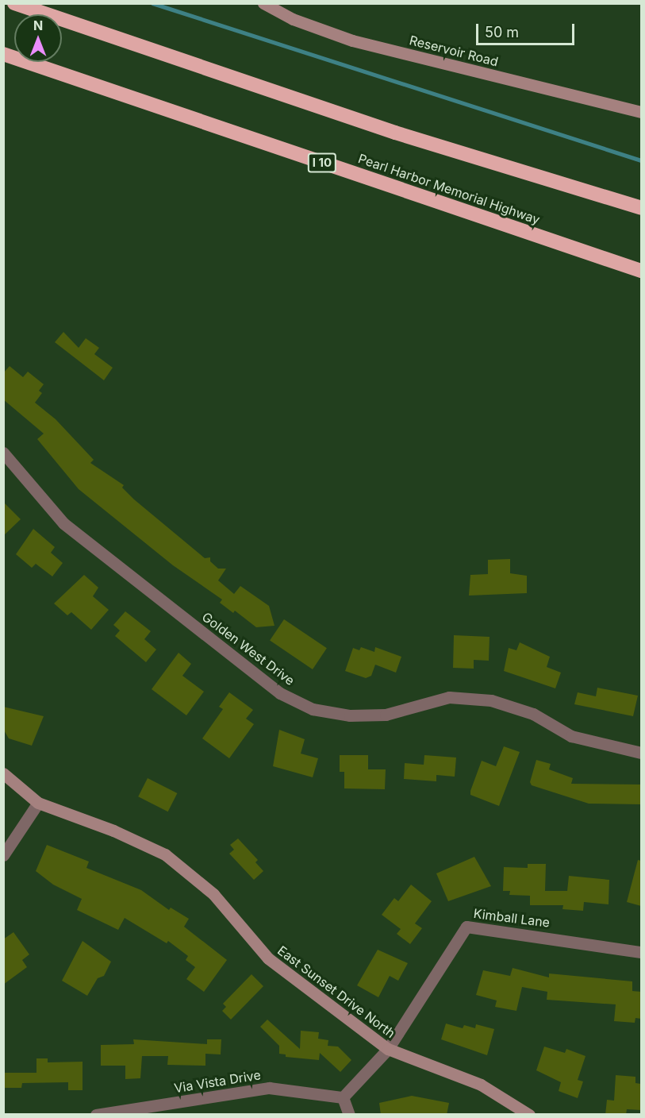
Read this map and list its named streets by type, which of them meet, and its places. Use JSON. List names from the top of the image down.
{
  "streets": {
    "highway": ["I 10", "Pearl Harbor Memorial Highway"],
    "street": [
      "Reservoir Road",
      "Golden West Drive",
      "Kimball Lane",
      "East Sunset Drive North",
      "Via Vista Drive"
    ]
  },
  "crossings": [
    ["Kimball Lane", "East Sunset Drive North"]
  ],
  "scale_bar": "50 m",
  "north": "top"
}
